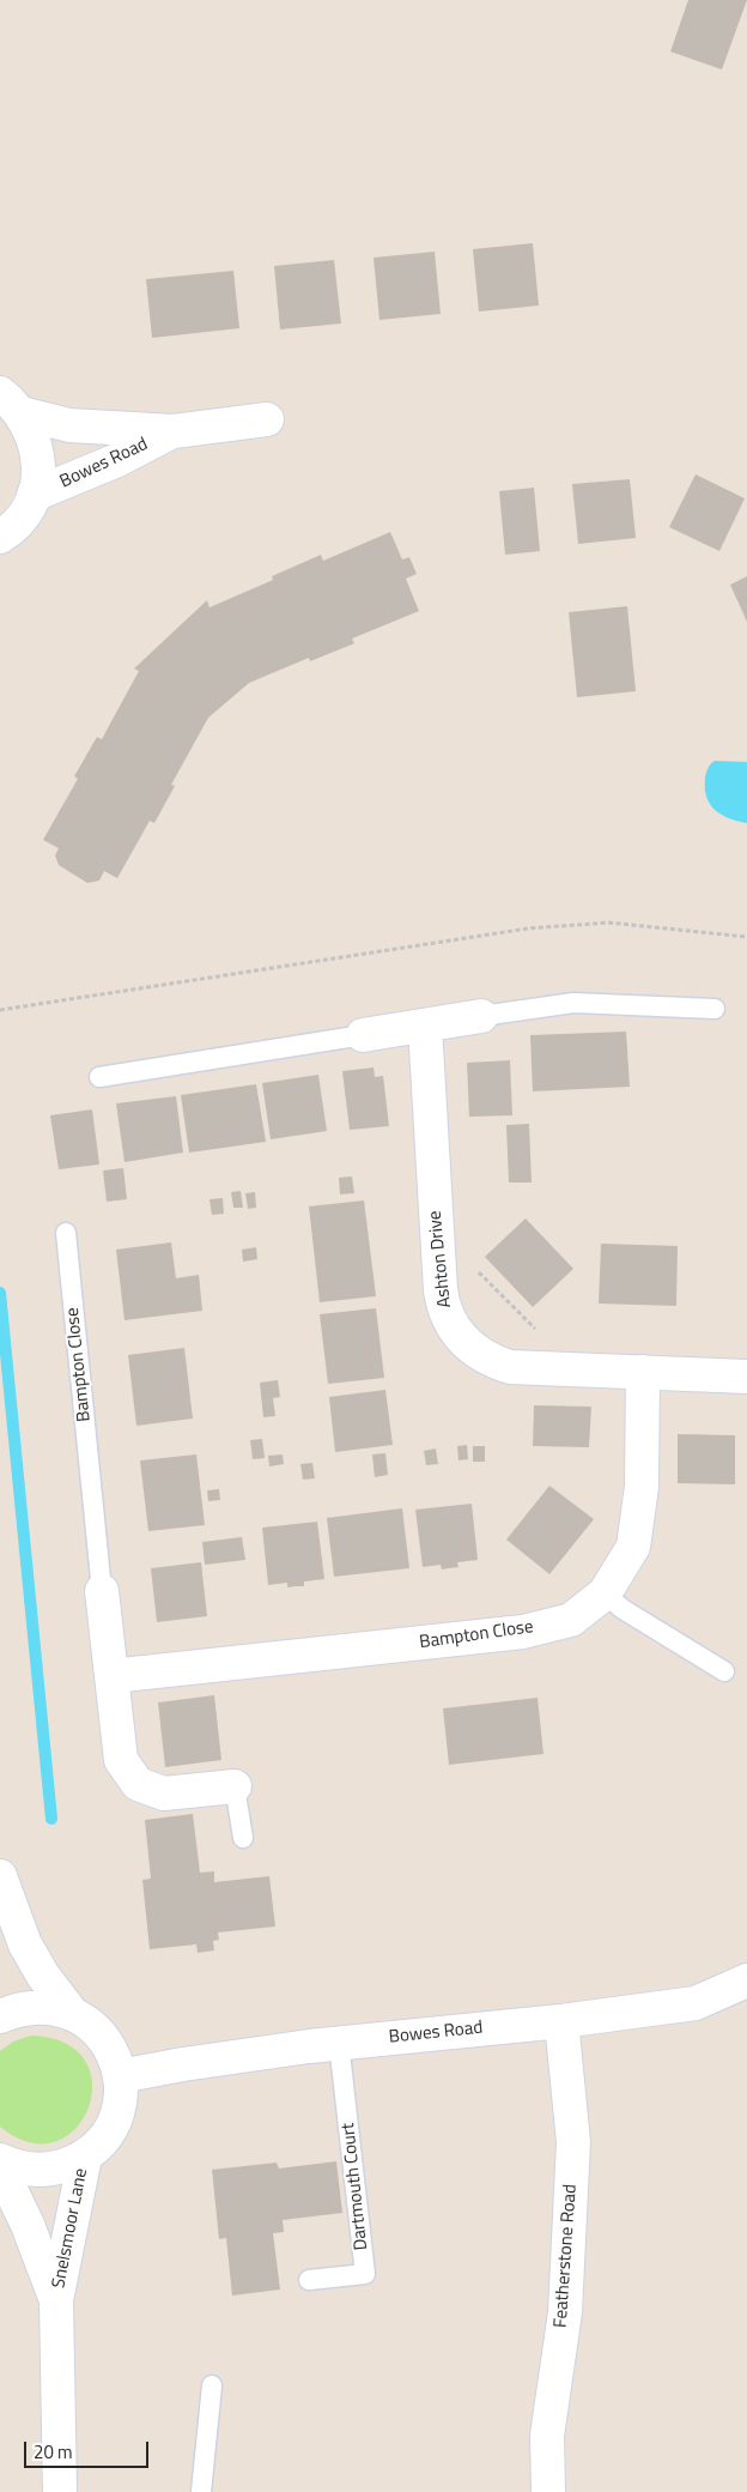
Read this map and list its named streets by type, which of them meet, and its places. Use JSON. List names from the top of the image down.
{
  "streets": {
    "street": [
      "Bowes Road",
      "Ashton Drive",
      "Bampton Close",
      "Snelsmoor Lane",
      "Featherstone Road"
    ],
    "lane": ["Dartmouth Court"]
  },
  "crossings": [
    ["Bowes Road", "Dartmouth Court"],
    ["Bowes Road", "Featherstone Road"],
    ["Ashton Drive", "Bampton Close"]
  ],
  "scale_bar": "20 m"
}
